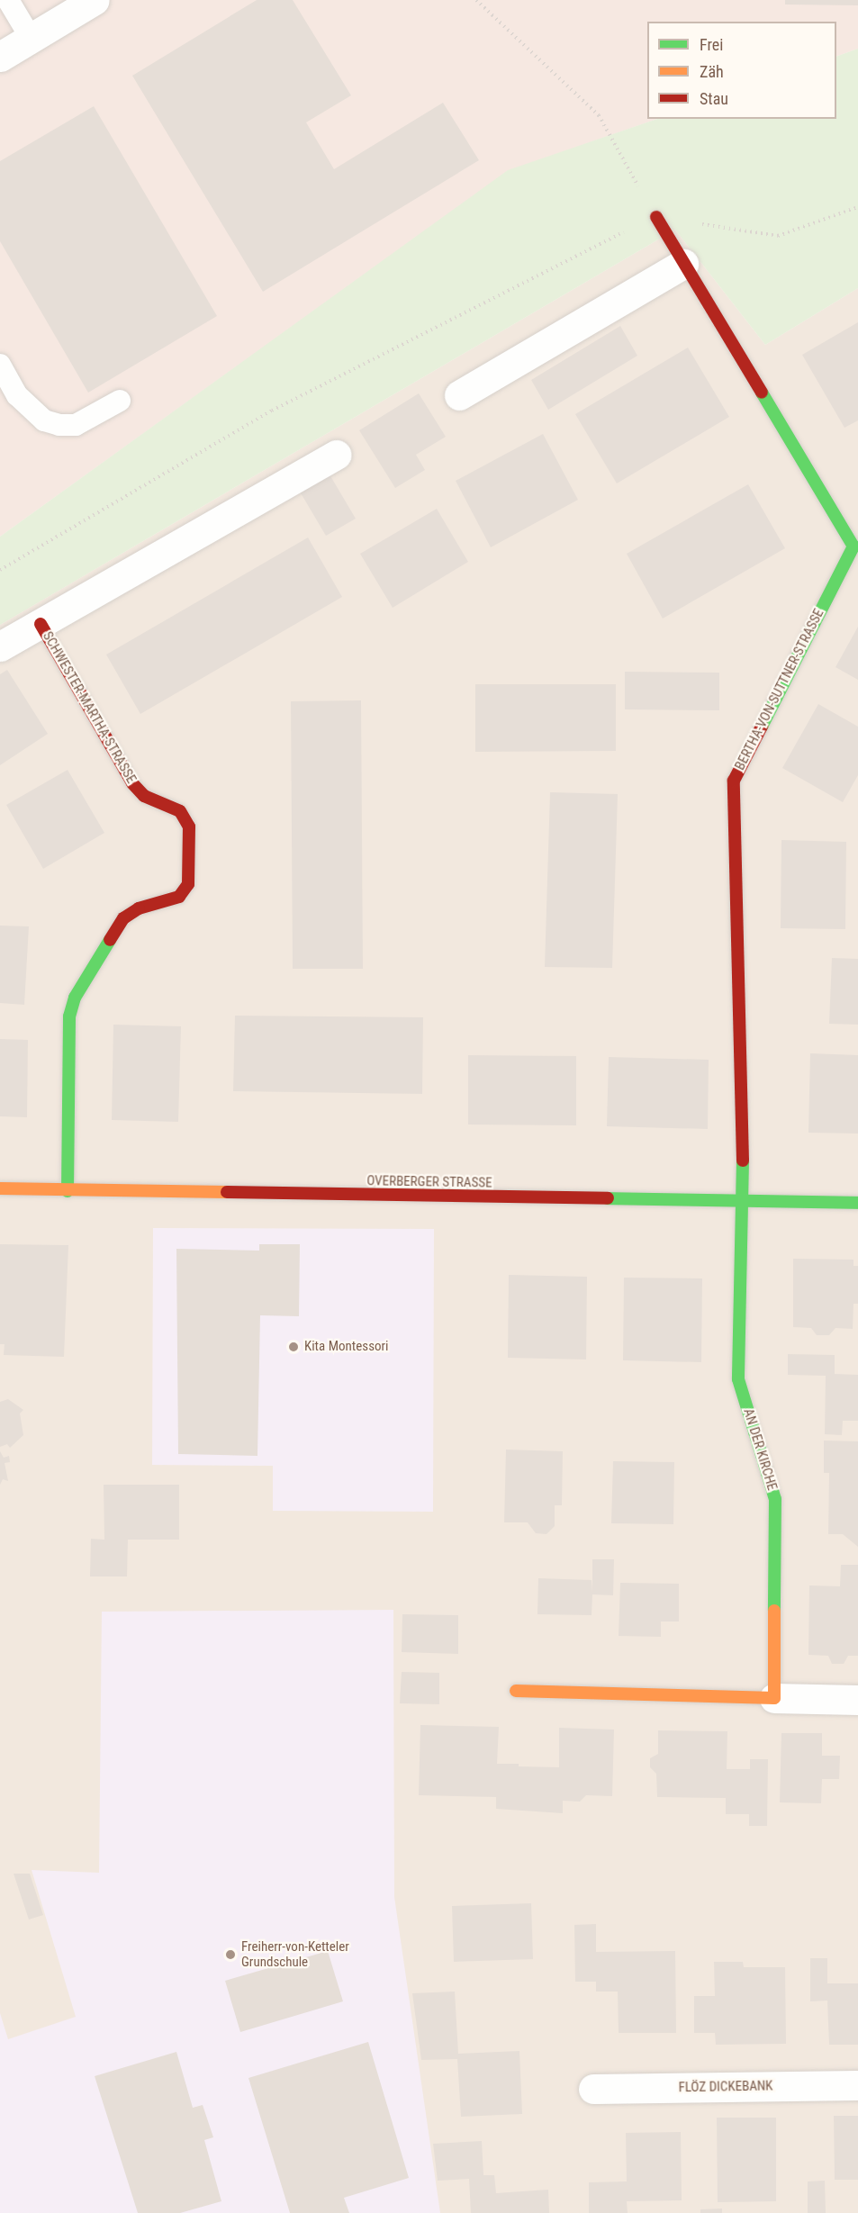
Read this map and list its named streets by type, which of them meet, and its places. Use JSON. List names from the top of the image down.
{
  "streets": {
    "street": [
      "BERTHA-VON-SUTTNER-STRASSE",
      "SCHWESTER-MARTHA-STRASSE",
      "OVERBERGER STRASSE",
      "AN DER KIRCHE",
      "FLÖZ DICKEBANK"
    ]
  },
  "crossings": [
    ["BERTHA-VON-SUTTNER-STRASSE", "OVERBERGER STRASSE"],
    ["BERTHA-VON-SUTTNER-STRASSE", "AN DER KIRCHE"],
    ["SCHWESTER-MARTHA-STRASSE", "OVERBERGER STRASSE"],
    ["OVERBERGER STRASSE", "AN DER KIRCHE"]
  ],
  "places": ["Kita Montessori", "Freiherr-von-Ketteler Grundschule"],
  "legend": ["Frei", "Zäh", "Stau"]
}
